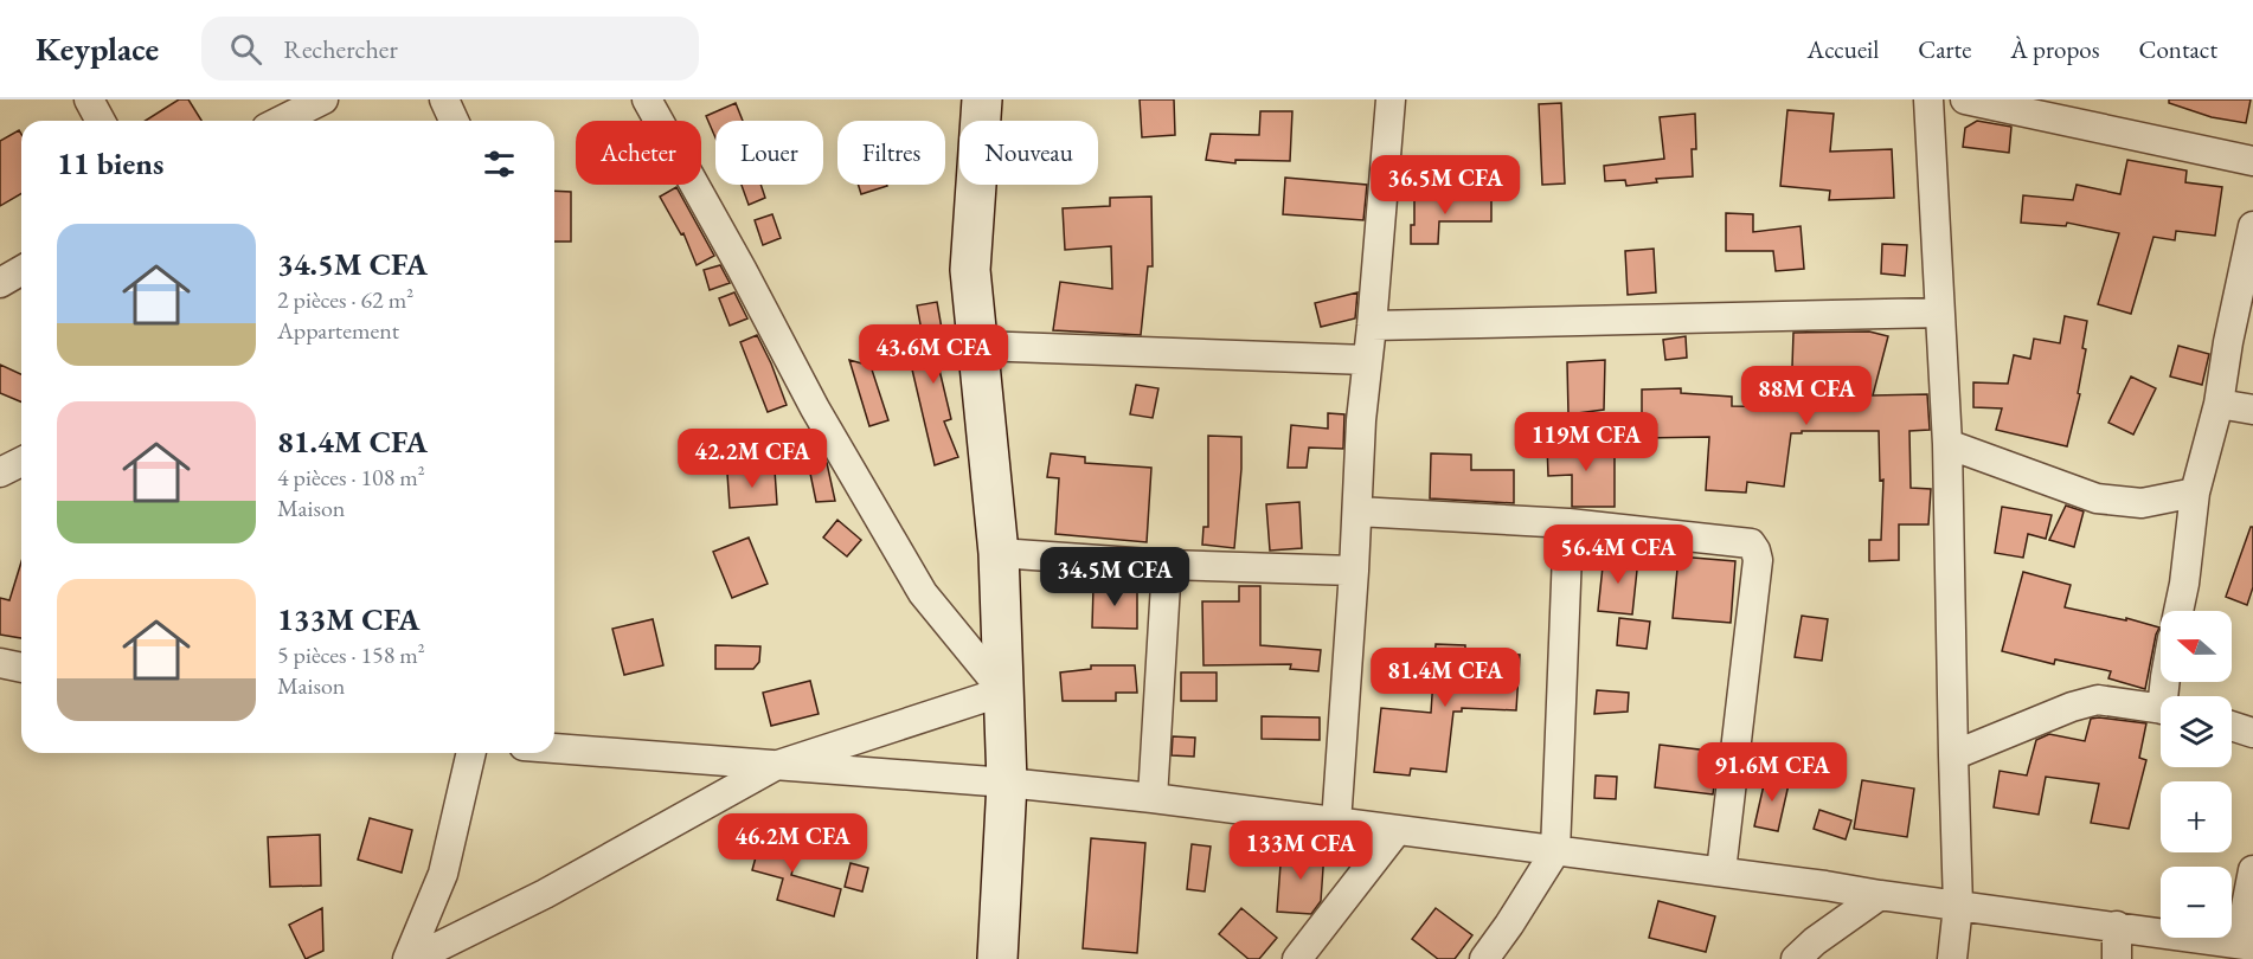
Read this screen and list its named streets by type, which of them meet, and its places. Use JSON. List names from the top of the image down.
{
  "north": "left",
  "page": {
    "header": "Keyplace",
    "search": "Rechercher",
    "nav": [
      "Accueil",
      "Carte",
      "À propos",
      "Contact"
    ],
    "chip": [
      "Acheter",
      "Louer",
      "Filtres",
      "Nouveau"
    ],
    "heading": "11 biens",
    "price": [
      "36.5M CFA",
      "43.6M CFA",
      "88M CFA",
      "119M CFA",
      "42.2M CFA",
      "56.4M CFA",
      "34.5M CFA",
      "81.4M CFA",
      "91.6M CFA",
      "46.2M CFA",
      "133M CFA"
    ],
    "list": [
      {
        "name": "34.5M CFA",
        "note": "2 pièces · 62 m² · Appartement"
      },
      {
        "name": "81.4M CFA",
        "note": "4 pièces · 108 m² · Maison"
      },
      {
        "name": "133M CFA",
        "note": "5 pièces · 158 m² · Maison"
      }
    ],
    "map_buttons": ["+", "−"]
  }
}
